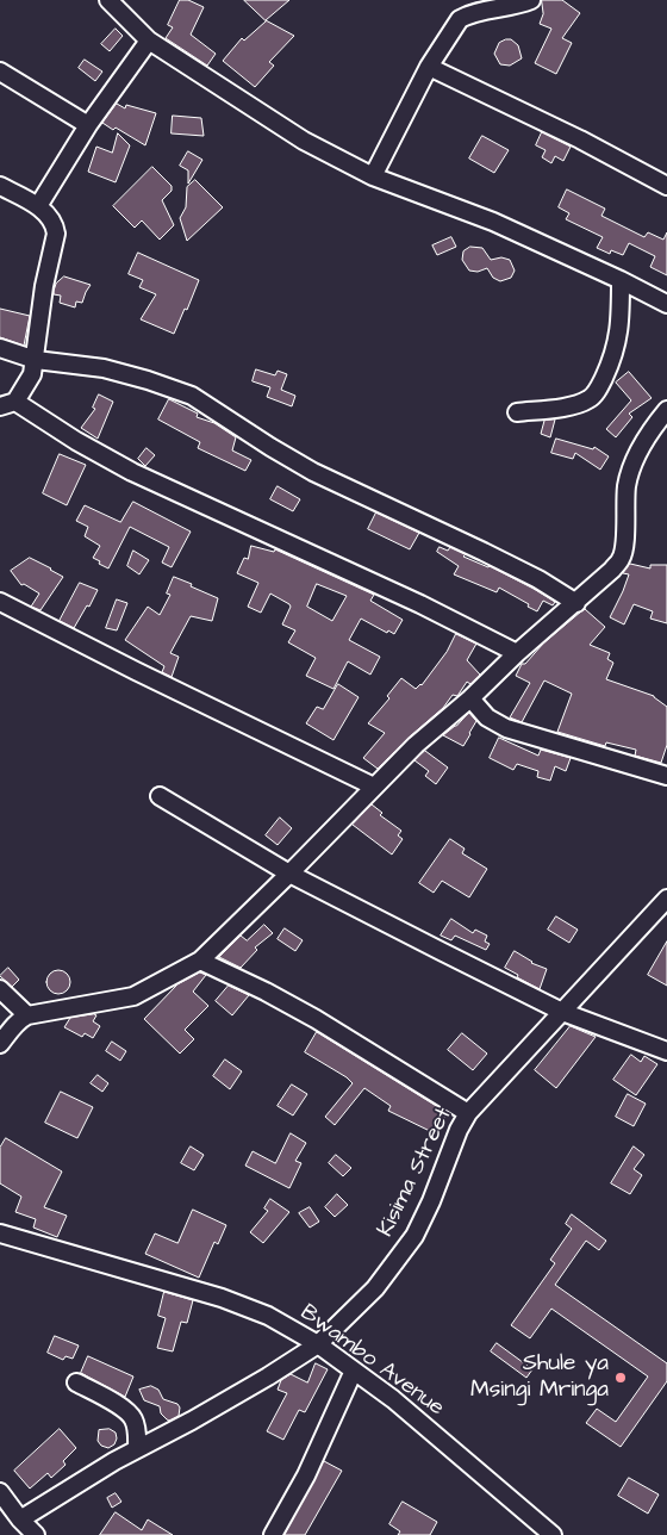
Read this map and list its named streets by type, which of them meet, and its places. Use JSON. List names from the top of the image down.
{
  "streets": {
    "street": ["Kisima Street", "Bwambo Avenue"]
  },
  "crossings": [
    ["Kisima Street", "Bwambo Avenue"]
  ],
  "places": ["Shule ya Msingi Mringa"]
}
